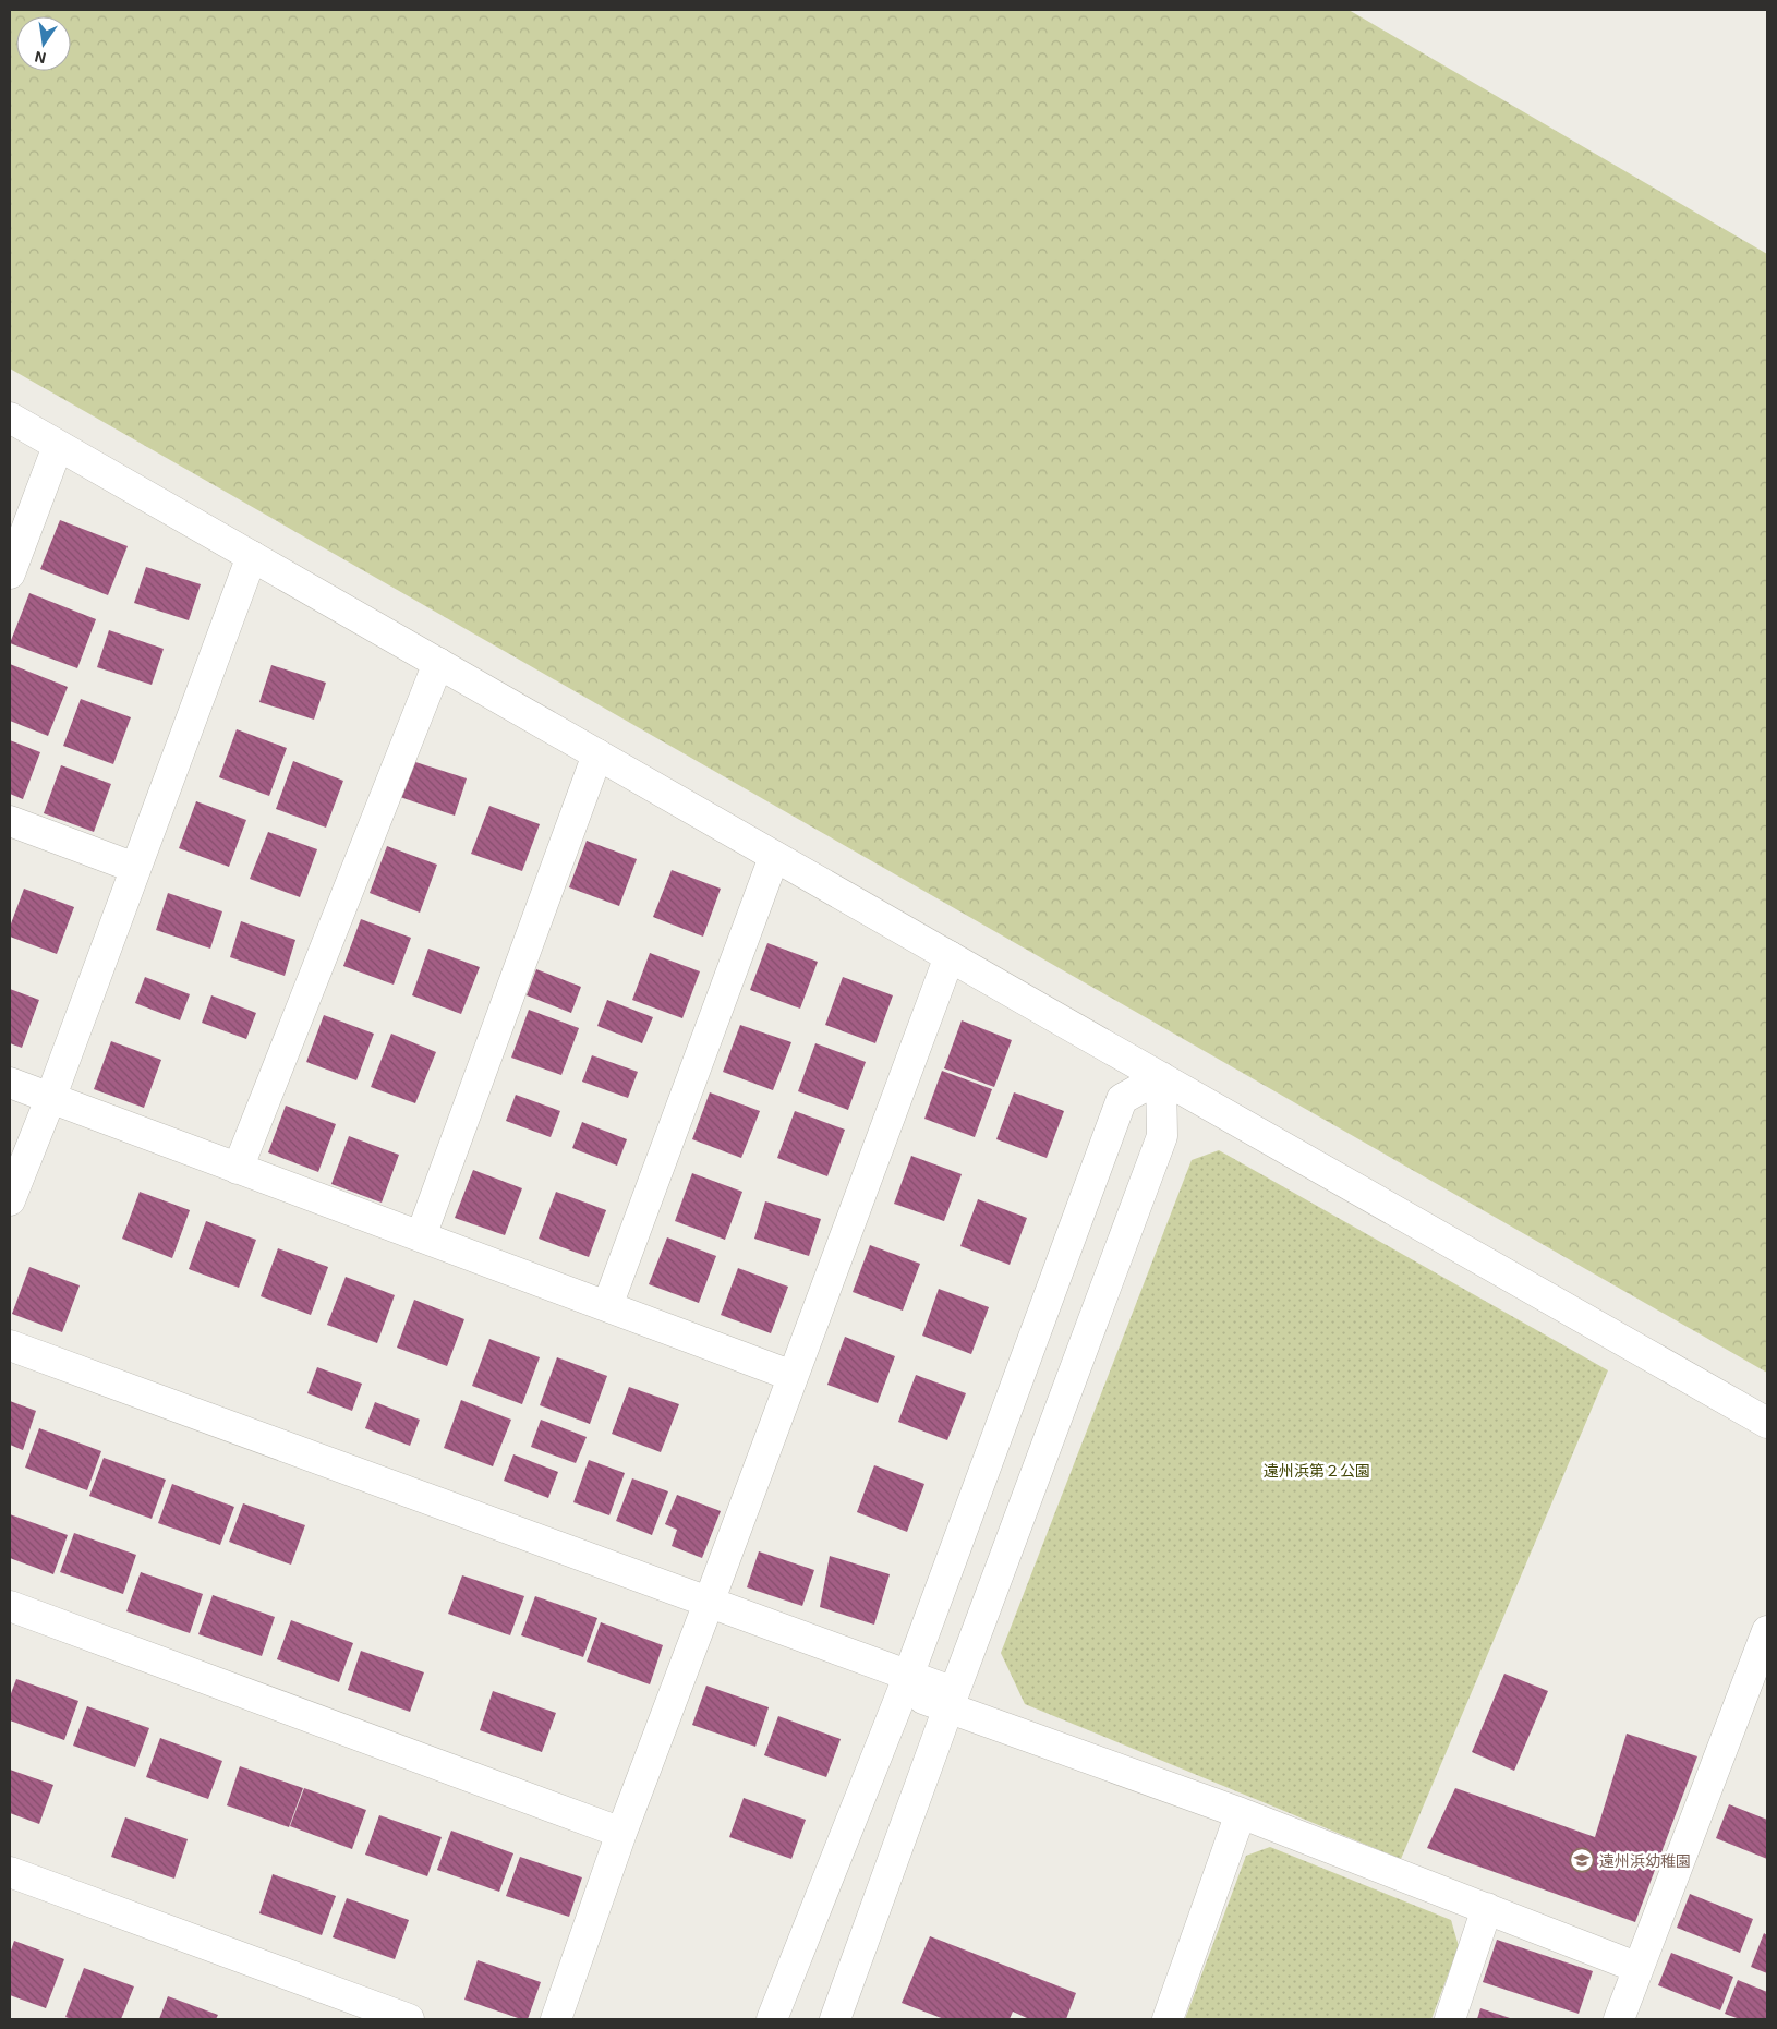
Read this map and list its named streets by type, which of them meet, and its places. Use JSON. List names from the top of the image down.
{
  "parks": ["遠州浜第２公園"],
  "places": {
    "school or university": ["遠州浜幼稚園"]
  },
  "north": "bottom"
}
